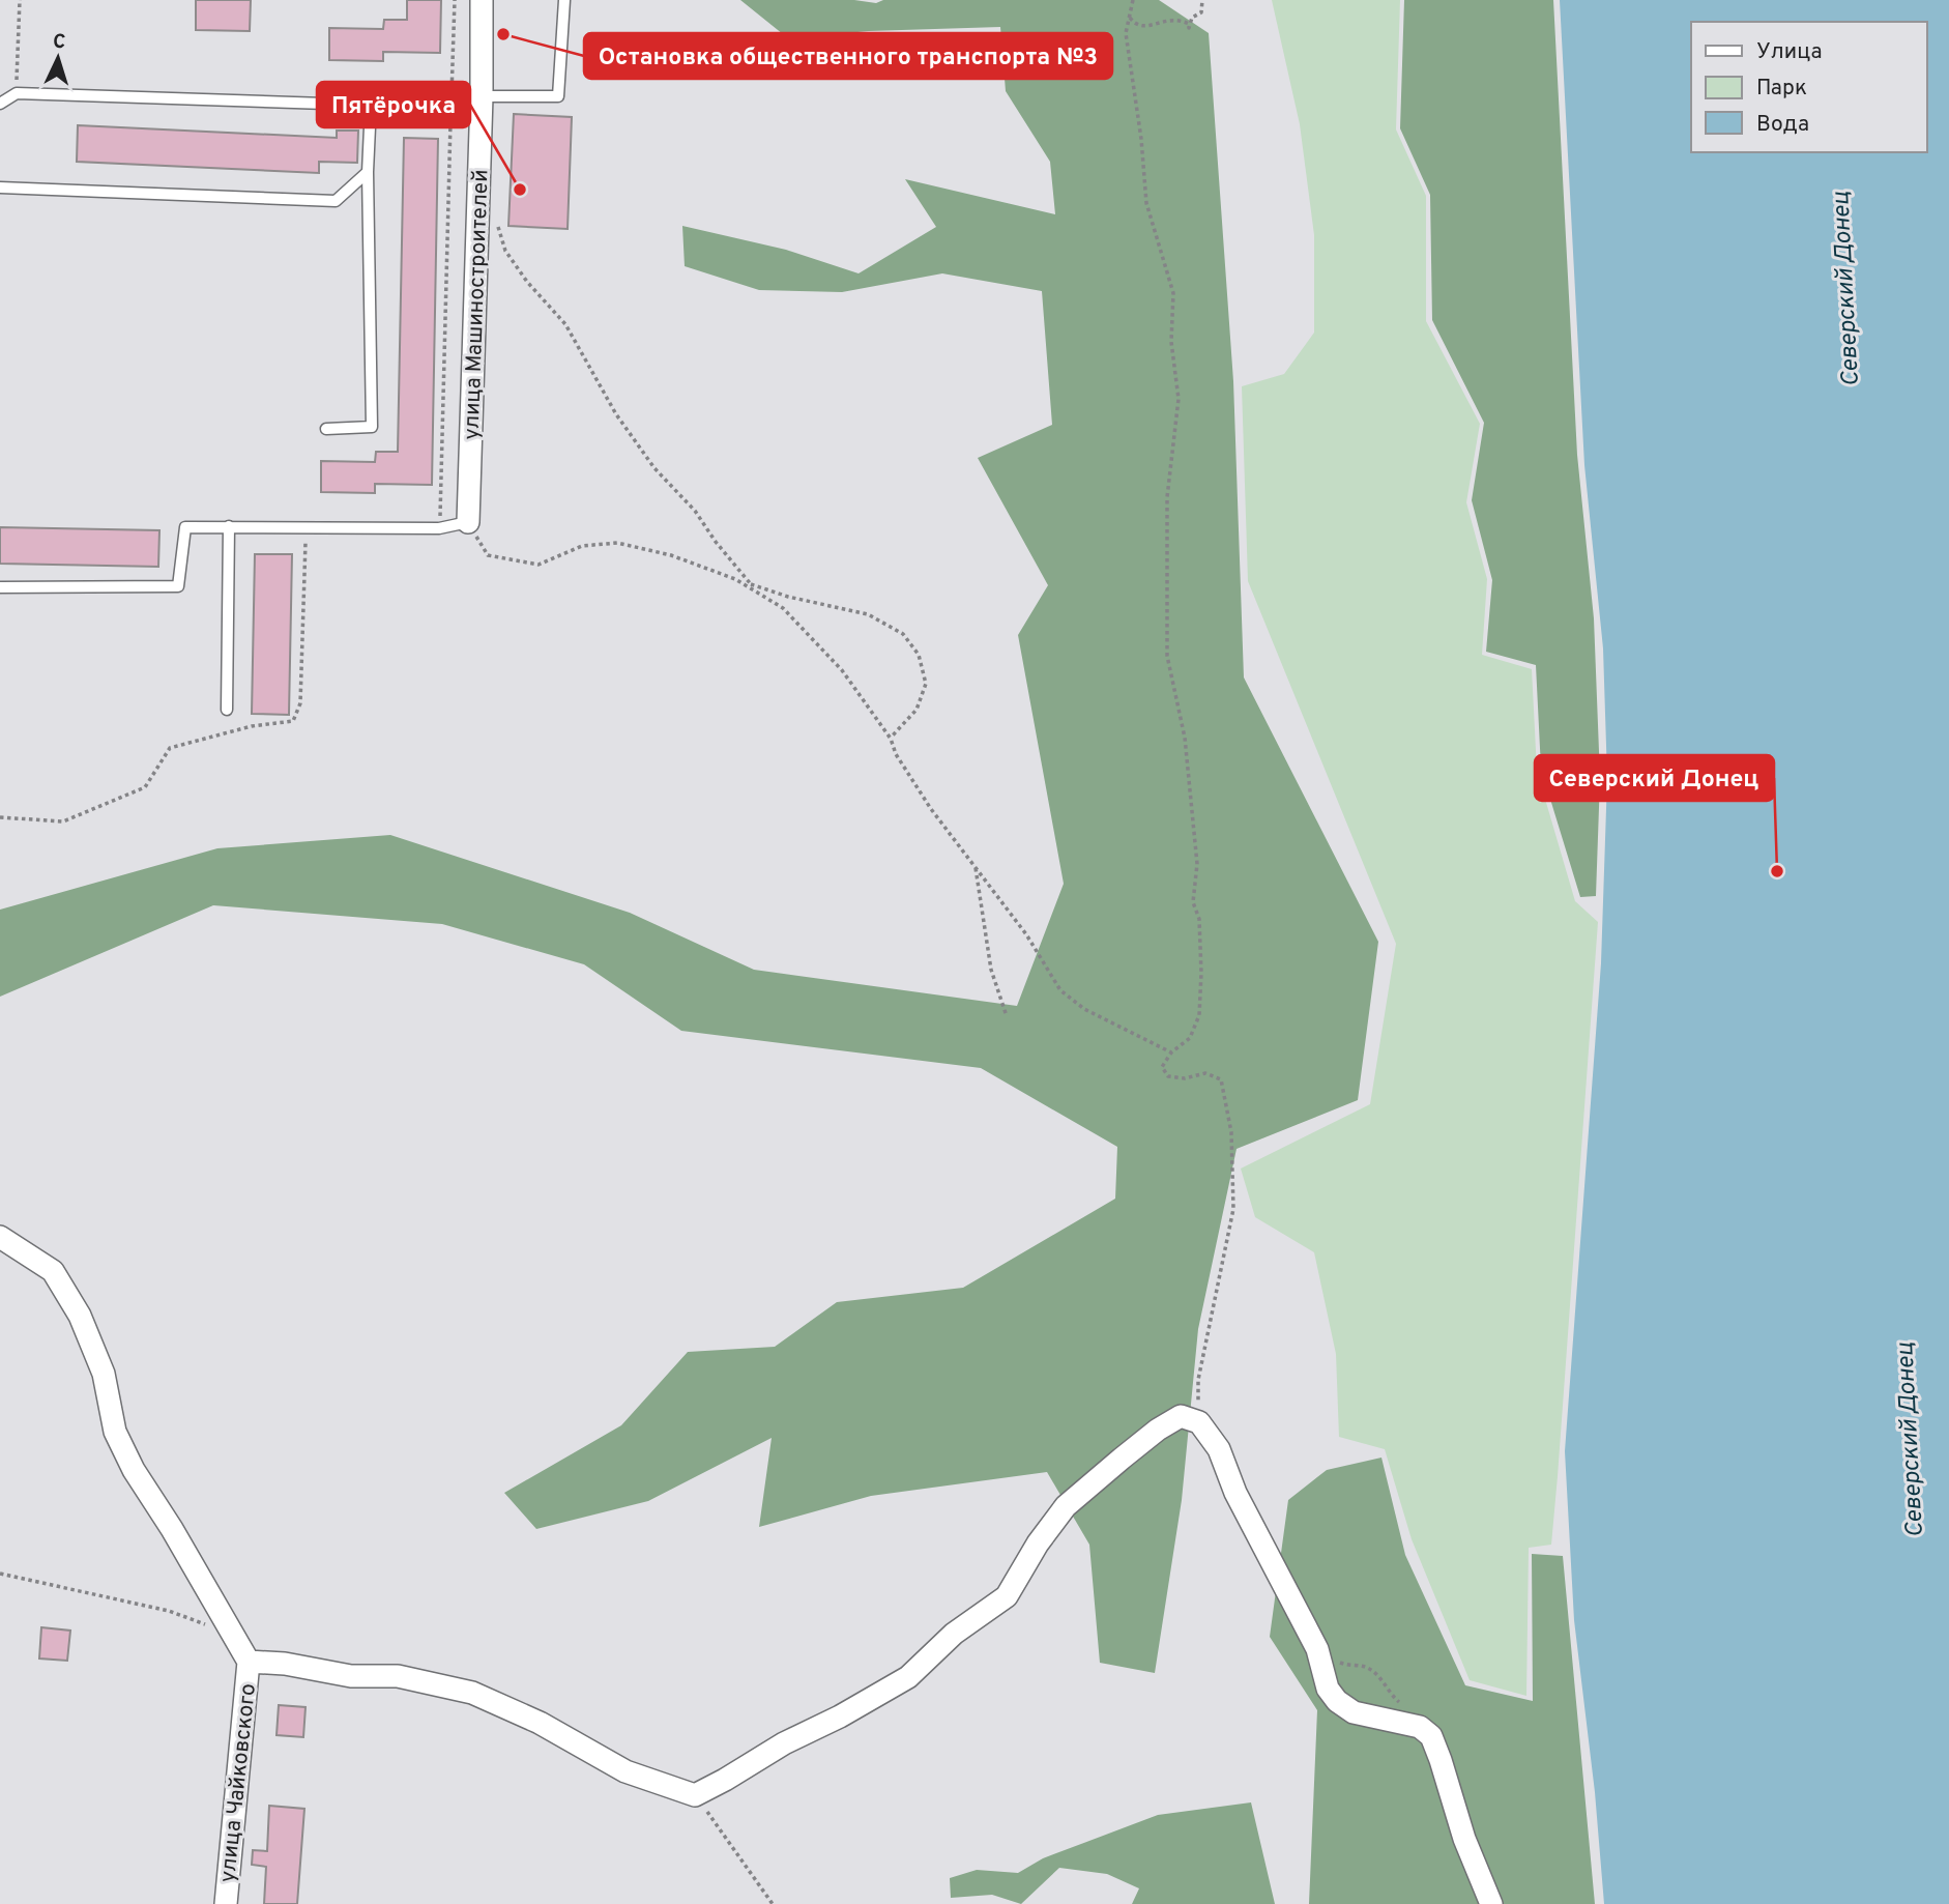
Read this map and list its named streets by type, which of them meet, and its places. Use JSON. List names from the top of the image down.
{
  "streets": {
    "street": ["улица Машиностроителей", "улица Чайковского"]
  },
  "water": ["Северский Донец"],
  "places": ["Остановка общественного транспорта №3", "Пятёрочка", "Северский Донец"],
  "legend": ["Улица", "Парк", "Вода"],
  "north": "top"
}
